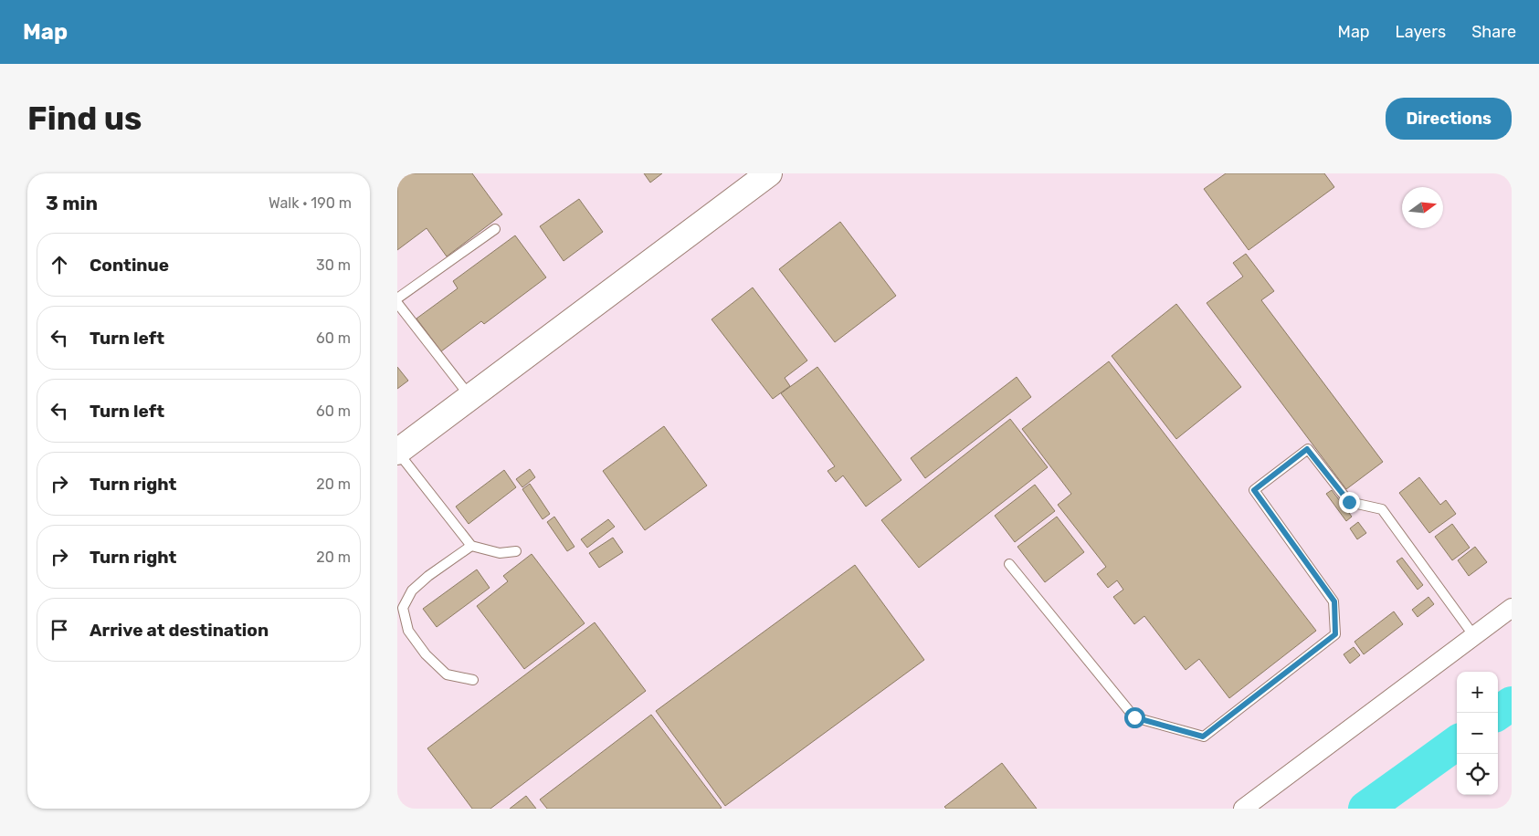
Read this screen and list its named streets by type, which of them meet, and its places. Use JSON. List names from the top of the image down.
{
  "north": "right",
  "page": {
    "header": "Map",
    "nav": ["Map", "Layers", "Share"],
    "buttons": "Directions",
    "title": "Find us",
    "heading": ["3 min", "Walk · 190 m"],
    "list": [
      ["Continue", "30 m"],
      ["Turn left", "60 m"],
      ["Turn left", "60 m"],
      ["Turn right", "20 m"],
      ["Turn right", "20 m"],
      "Arrive at destination"
    ],
    "map_buttons": ["+", "−"]
  }
}
